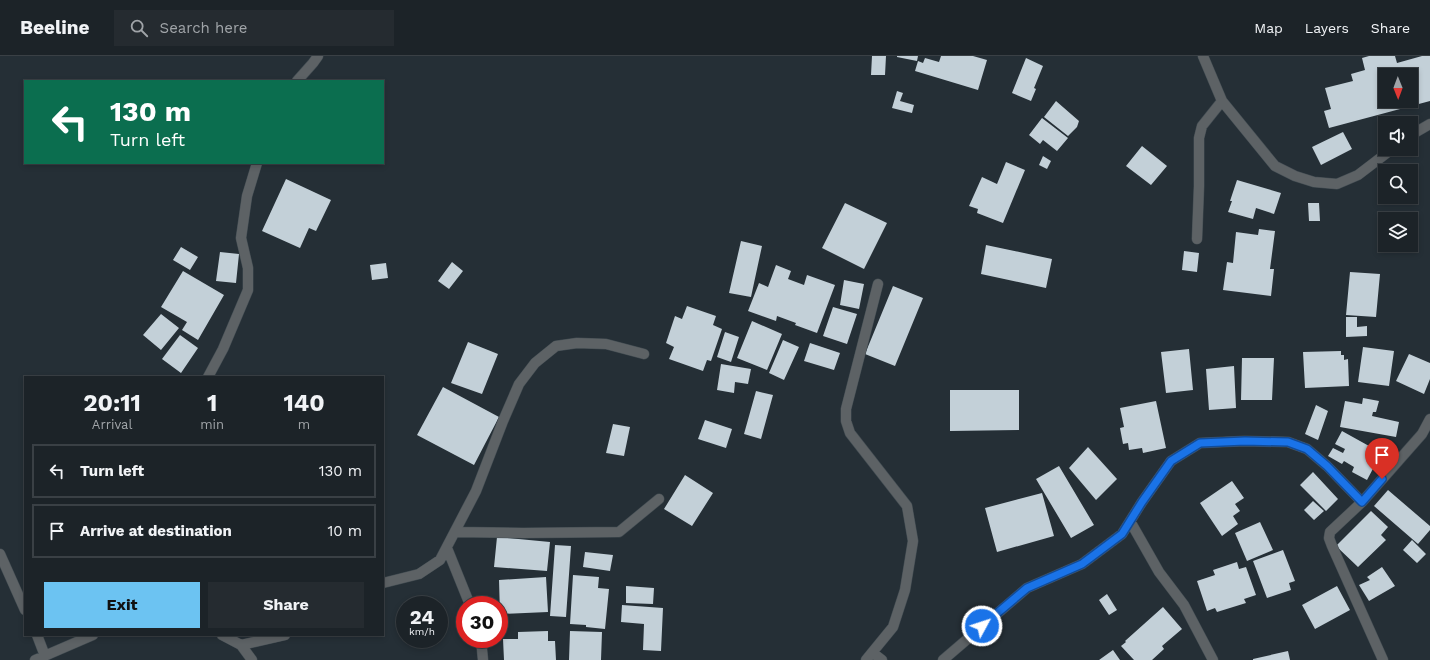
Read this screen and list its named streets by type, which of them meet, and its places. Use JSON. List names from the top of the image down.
{
  "north": "bottom",
  "page": {
    "header": "Beeline",
    "search": "Search here",
    "nav": ["Map", "Layers", "Share"],
    "turn": ["130 m", "Turn left"],
    "eta": [
      "20:11",
      "Arrival",
      "1",
      "min",
      "140",
      "m"
    ],
    "list": [
      {
        "name": "Turn left",
        "value": "130 m"
      },
      {
        "name": "Arrive at destination",
        "value": "10 m"
      }
    ],
    "buttons": ["Exit", "Share"],
    "speed": "24 km/h",
    "limit": "30"
  }
}
